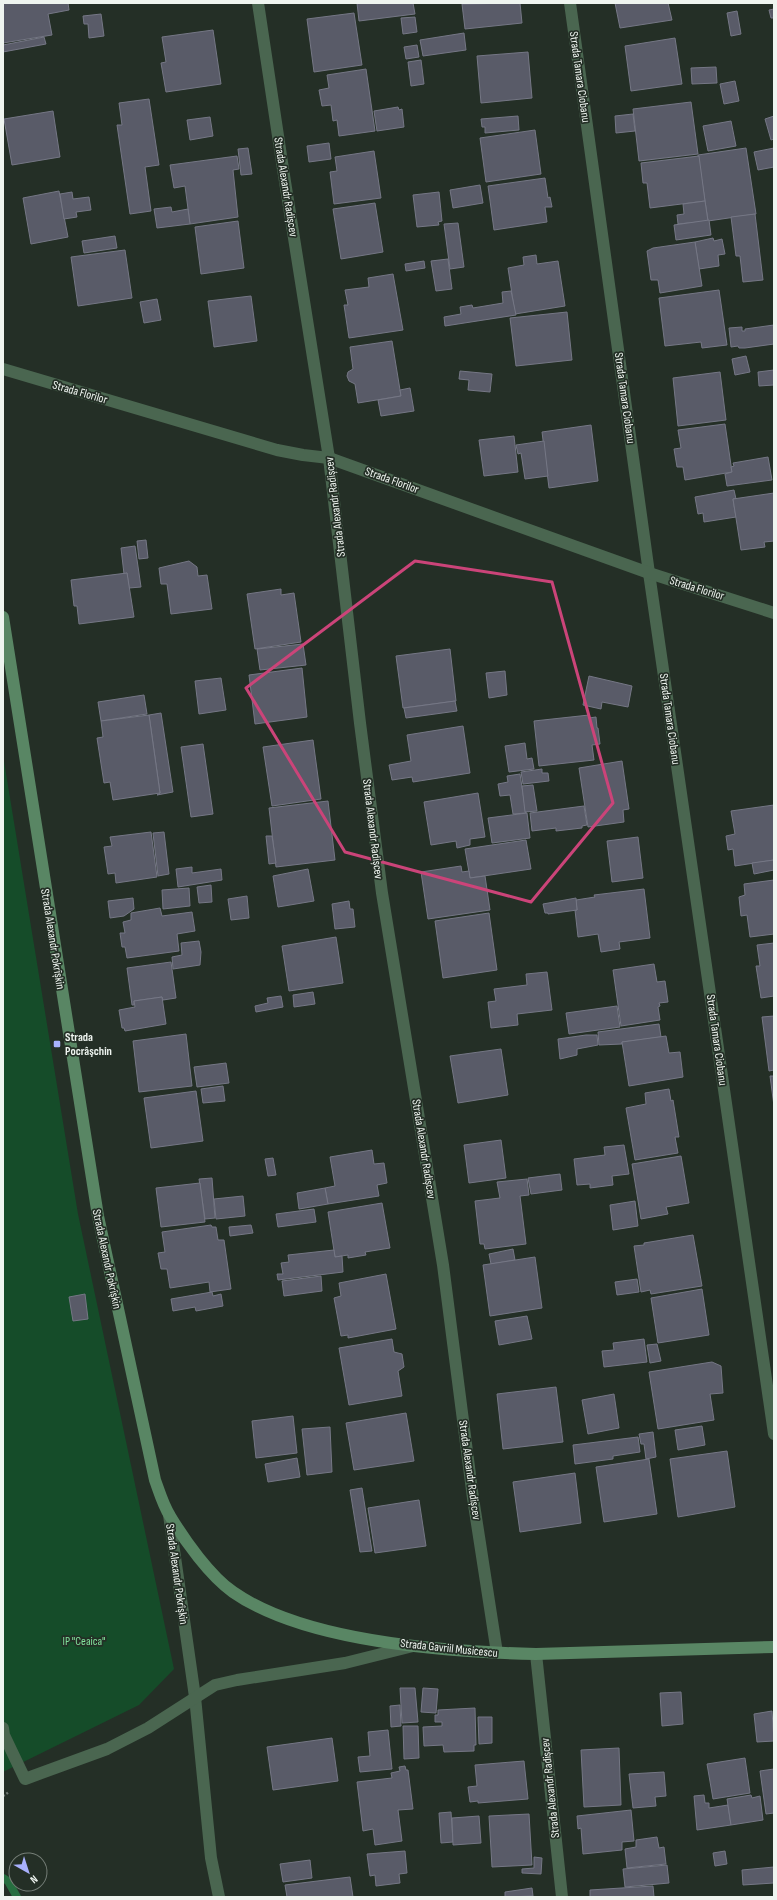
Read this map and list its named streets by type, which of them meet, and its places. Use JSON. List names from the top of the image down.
{
  "streets": {
    "street": [
      "Strada Tamara Ciobanu",
      "Strada Alexandr Radișcev",
      "Strada Florilor",
      "Strada Alexandr Pokrîșkin",
      "Strada Gavriil Musicescu"
    ]
  },
  "crossings": [
    ["Strada Tamara Ciobanu", "Strada Florilor"],
    ["Strada Alexandr Radișcev", "Strada Florilor"],
    ["Strada Alexandr Radișcev", "Strada Gavriil Musicescu"],
    ["Strada Alexandr Pokrîșkin", "Strada Gavriil Musicescu"]
  ],
  "parks": ["IP \"Ceaica\""],
  "places": {
    "transit": ["Strada Pocrâşchin"]
  },
  "north": "bottom right"
}
